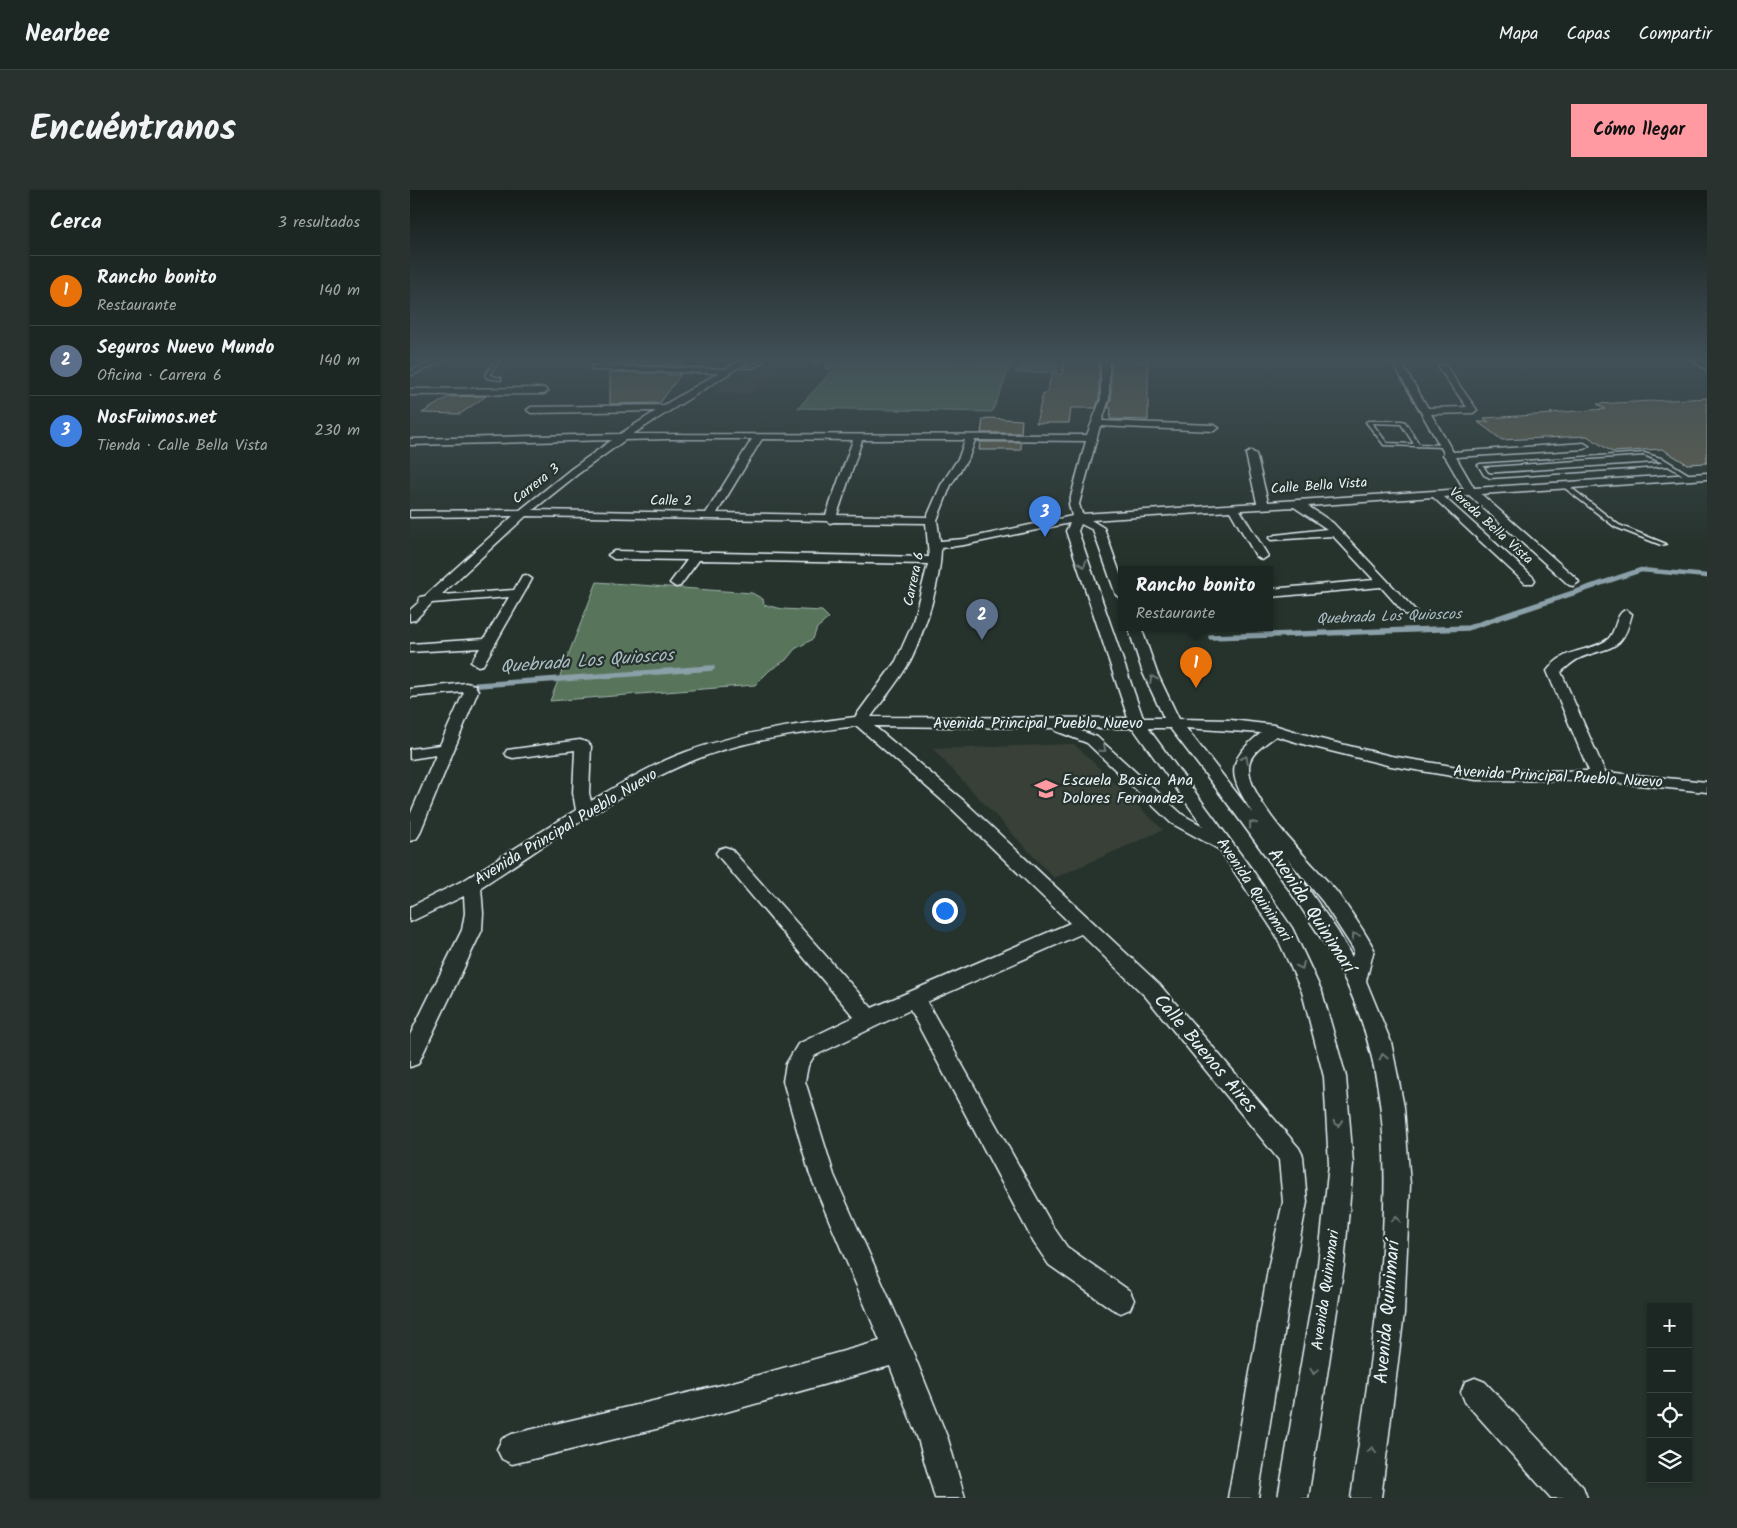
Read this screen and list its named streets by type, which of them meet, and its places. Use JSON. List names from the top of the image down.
{
  "streets": {
    "street": [
      "Carrera 3",
      "Calle Bella Vista",
      "Calle 2",
      "Vereda Bella Vista",
      "Carrera 6",
      "Avenida Principal Pueblo Nuevo",
      "Avenida Quinimari",
      "Avenida Quinimarí",
      "Calle Buenos Aires"
    ]
  },
  "crossings": [
    ["Carrera 3", "Calle 2"],
    ["Calle Bella Vista", "Vereda Bella Vista"],
    ["Calle Bella Vista", "Carrera 6"],
    ["Calle Bella Vista", "Avenida Quinimari"],
    ["Calle 2", "Carrera 6"],
    ["Carrera 6", "Avenida Principal Pueblo Nuevo"],
    ["Carrera 6", "Calle Buenos Aires"],
    ["Avenida Principal Pueblo Nuevo", "Avenida Quinimari"],
    ["Avenida Principal Pueblo Nuevo", "Avenida Quinimarí"],
    ["Avenida Principal Pueblo Nuevo", "Calle Buenos Aires"]
  ],
  "one_way": ["Avenida Quinimari", "Avenida Quinimarí"],
  "water": ["Quebrada Los Quioscos"],
  "places": {
    "school or university": ["Escuela Basica Ana Dolores Fernandez"]
  },
  "page": {
    "header": "Nearbee",
    "nav": ["Mapa", "Capas", "Compartir"],
    "title": "Encuéntranos",
    "buttons": "Cómo llegar",
    "heading": ["Cerca", "3 resultados"],
    "list": [
      {
        "mark": "1",
        "name": "Rancho bonito",
        "note": "Restaurante",
        "value": "140 m"
      },
      {
        "mark": "2",
        "name": "Seguros Nuevo Mundo",
        "note": "Oficina · Carrera 6",
        "value": "140 m"
      },
      {
        "mark": "3",
        "name": "NosFuimos.net",
        "note": "Tienda · Calle Bella Vista",
        "value": "230 m"
      }
    ],
    "pins": ["3", "2", "1"],
    "popup": ["Rancho bonito", "Restaurante"],
    "map_buttons": ["+", "−"]
  }
}
